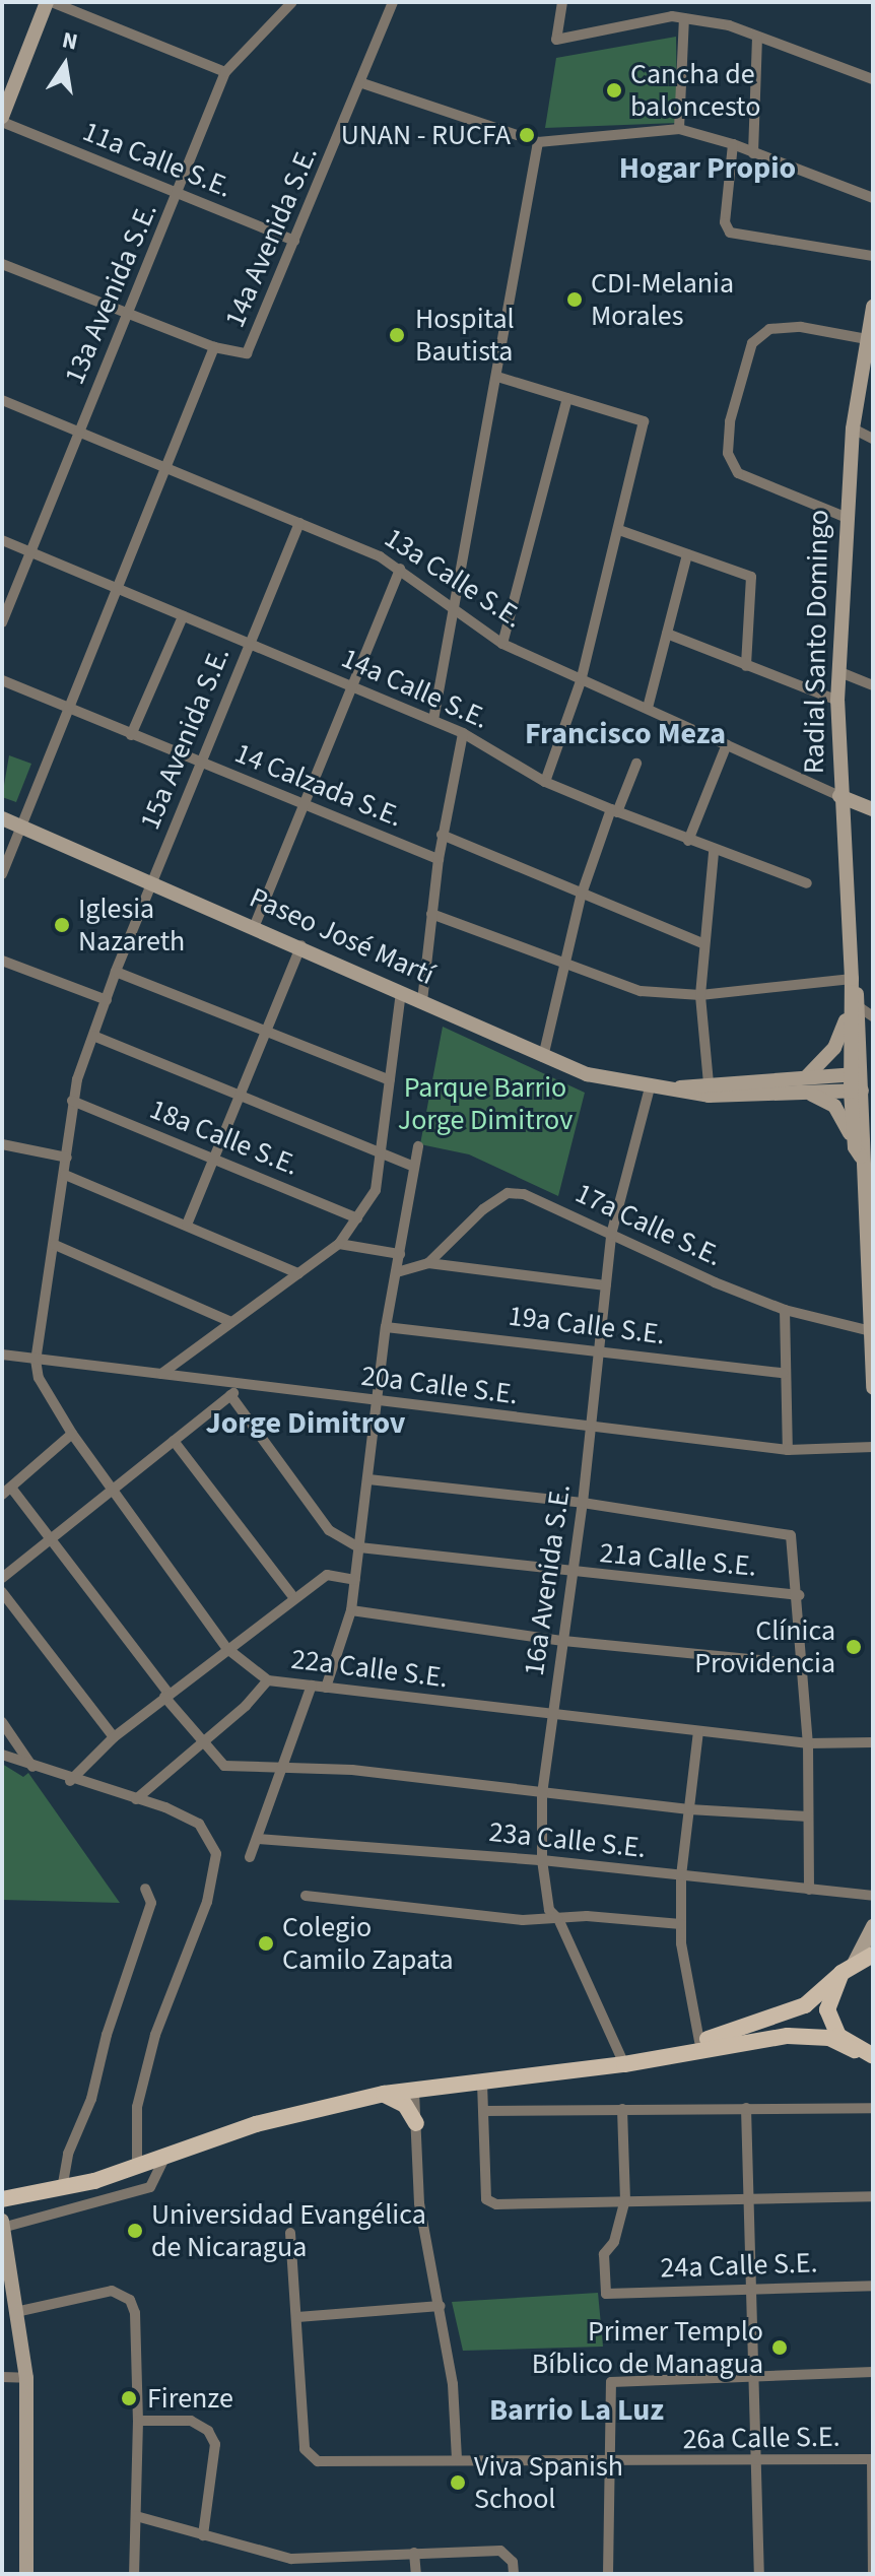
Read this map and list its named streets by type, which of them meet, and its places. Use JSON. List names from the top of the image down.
{
  "streets": {
    "main road": ["13a Calle S.E.", "Radial Santo Domingo", "Paseo José Martí"],
    "street": [
      "11a Calle S.E.",
      "14a Avenida S.E.",
      "13a Avenida S.E.",
      "14a Calle S.E.",
      "15a Avenida S.E.",
      "14 Calzada S.E.",
      "18a Calle S.E.",
      "17a Calle S.E.",
      "19a Calle S.E.",
      "20a Calle S.E.",
      "21a Calle S.E.",
      "16a Avenida S.E.",
      "22a Calle S.E.",
      "23a Calle S.E.",
      "24a Calle S.E.",
      "26a Calle S.E."
    ]
  },
  "crossings": [
    ["11a Calle S.E.", "14a Avenida S.E."],
    ["11a Calle S.E.", "13a Avenida S.E."],
    ["13a Avenida S.E.", "13a Calle S.E."],
    ["13a Avenida S.E.", "14a Calle S.E."],
    ["13a Calle S.E.", "Radial Santo Domingo"],
    ["13a Calle S.E.", "15a Avenida S.E."],
    ["Radial Santo Domingo", "Paseo José Martí"],
    ["Radial Santo Domingo", "17a Calle S.E."],
    ["14a Calle S.E.", "15a Avenida S.E."],
    ["15a Avenida S.E.", "14 Calzada S.E."],
    ["15a Avenida S.E.", "Paseo José Martí"],
    ["15a Avenida S.E.", "18a Calle S.E."],
    ["Paseo José Martí", "16a Avenida S.E."],
    ["17a Calle S.E.", "16a Avenida S.E."],
    ["19a Calle S.E.", "16a Avenida S.E."],
    ["20a Calle S.E.", "16a Avenida S.E."],
    ["20a Calle S.E.", "22a Calle S.E."],
    ["21a Calle S.E.", "16a Avenida S.E."],
    ["16a Avenida S.E.", "22a Calle S.E."],
    ["16a Avenida S.E.", "23a Calle S.E."]
  ],
  "districts": [
    "Hogar Propio",
    "Francisco Meza",
    "Jorge Dimitrov",
    "Barrio La Luz"
  ],
  "parks": ["Parque Barrio Jorge Dimitrov"],
  "places": [
    "Cancha de baloncesto",
    "UNAN - RUCFA",
    "CDI-Melania Morales",
    "Hospital Bautista",
    "Iglesia Nazareth",
    "Clínica Providencia",
    "Colegio Camilo Zapata",
    "Universidad Evangélica de Nicaragua",
    "Primer Templo Bíblico de Managua",
    "Firenze",
    "Viva Spanish School"
  ],
  "north": "top"
}
